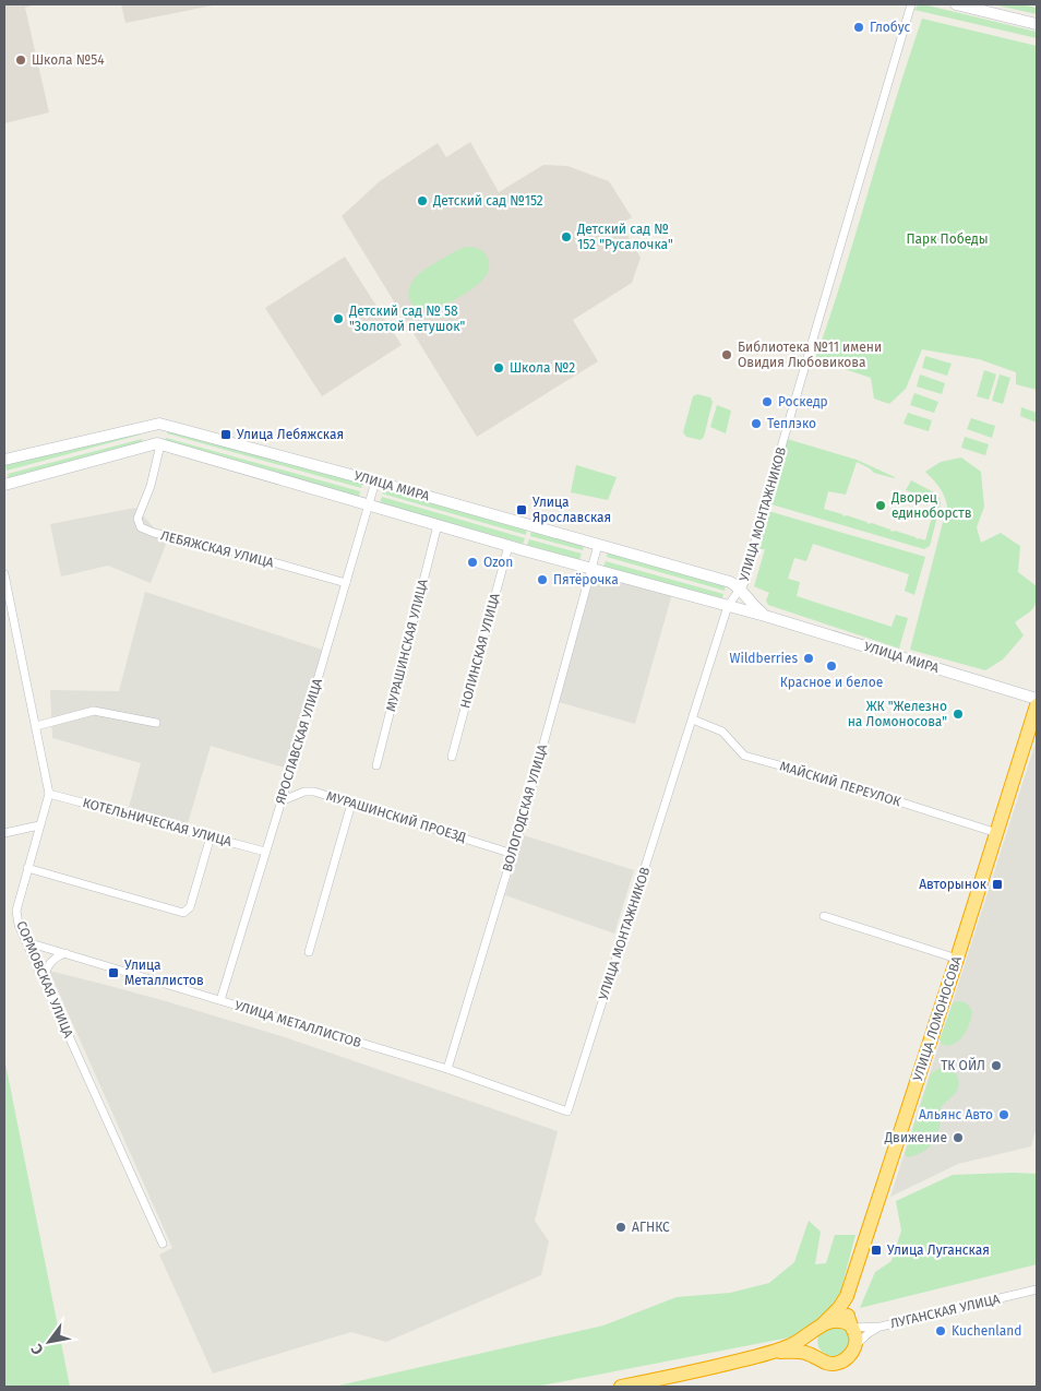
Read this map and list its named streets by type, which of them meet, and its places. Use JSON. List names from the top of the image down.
{
  "streets": {
    "highway": ["УЛИЦА ЛОМОНОСОВА", "ЛУГАНСКАЯ УЛИЦА"],
    "street": [
      "УЛИЦА МИРА",
      "УЛИЦА МОНТАЖНИКОВ",
      "ЛЕБЯЖСКАЯ УЛИЦА",
      "МУРАШИНСКАЯ УЛИЦА",
      "НОЛИНСКАЯ УЛИЦА",
      "ЯРОСЛАВСКАЯ УЛИЦА",
      "МАЙСКИЙ ПЕРЕУЛОК",
      "ВОЛОГОДСКАЯ УЛИЦА",
      "МУРАШИНСКИЙ ПРОЕЗД",
      "КОТЕЛЬНИЧЕСКАЯ УЛИЦА",
      "СОРМОВСКАЯ УЛИЦА",
      "УЛИЦА МЕТАЛЛИСТОВ"
    ]
  },
  "crossings": [
    ["УЛИЦА МИРА", "УЛИЦА МОНТАЖНИКОВ"],
    ["УЛИЦА МИРА", "ЛЕБЯЖСКАЯ УЛИЦА"],
    ["УЛИЦА МИРА", "МУРАШИНСКАЯ УЛИЦА"],
    ["УЛИЦА МИРА", "НОЛИНСКАЯ УЛИЦА"],
    ["УЛИЦА МИРА", "ЯРОСЛАВСКАЯ УЛИЦА"],
    ["УЛИЦА МИРА", "ВОЛОГОДСКАЯ УЛИЦА"],
    ["УЛИЦА МОНТАЖНИКОВ", "МАЙСКИЙ ПЕРЕУЛОК"],
    ["УЛИЦА МОНТАЖНИКОВ", "УЛИЦА МЕТАЛЛИСТОВ"],
    ["ЛЕБЯЖСКАЯ УЛИЦА", "ЯРОСЛАВСКАЯ УЛИЦА"],
    ["ЯРОСЛАВСКАЯ УЛИЦА", "МУРАШИНСКИЙ ПРОЕЗД"],
    ["ЯРОСЛАВСКАЯ УЛИЦА", "КОТЕЛЬНИЧЕСКАЯ УЛИЦА"],
    ["ЯРОСЛАВСКАЯ УЛИЦА", "УЛИЦА МЕТАЛЛИСТОВ"],
    ["МАЙСКИЙ ПЕРЕУЛОК", "УЛИЦА ЛОМОНОСОВА"],
    ["ВОЛОГОДСКАЯ УЛИЦА", "МУРАШИНСКИЙ ПРОЕЗД"],
    ["ВОЛОГОДСКАЯ УЛИЦА", "УЛИЦА МЕТАЛЛИСТОВ"],
    ["КОТЕЛЬНИЧЕСКАЯ УЛИЦА", "СОРМОВСКАЯ УЛИЦА"],
    ["СОРМОВСКАЯ УЛИЦА", "УЛИЦА МЕТАЛЛИСТОВ"],
    ["УЛИЦА ЛОМОНОСОВА", "ЛУГАНСКАЯ УЛИЦА"]
  ],
  "parks": ["Парк Победы"],
  "places": {
    "other": [
      "Глобус",
      "Школа №54",
      "Детский сад №152",
      "Детский сад № 152 \"Русалочка\"",
      "Детский сад № 58 \"Золотой петушок\"",
      "Библиотека №11 имени Овидия Любовикова",
      "Школа №2",
      "Роскедр",
      "Теплэко",
      "Дворец единоборств",
      "Ozon",
      "Пятёрочка",
      "Wildberries",
      "Красное и белое",
      "ЖК \"Железно на Ломоносова\"",
      "ТК ОЙЛ",
      "Альянс Авто",
      "Движение",
      "АГНКС",
      "Kuchenland"
    ],
    "transit": [
      "Улица Лебяжская",
      "Улица Ярославская",
      "Авторынок",
      "Улица Металлистов",
      "Улица Луганская"
    ]
  },
  "north": "bottom left"
}
